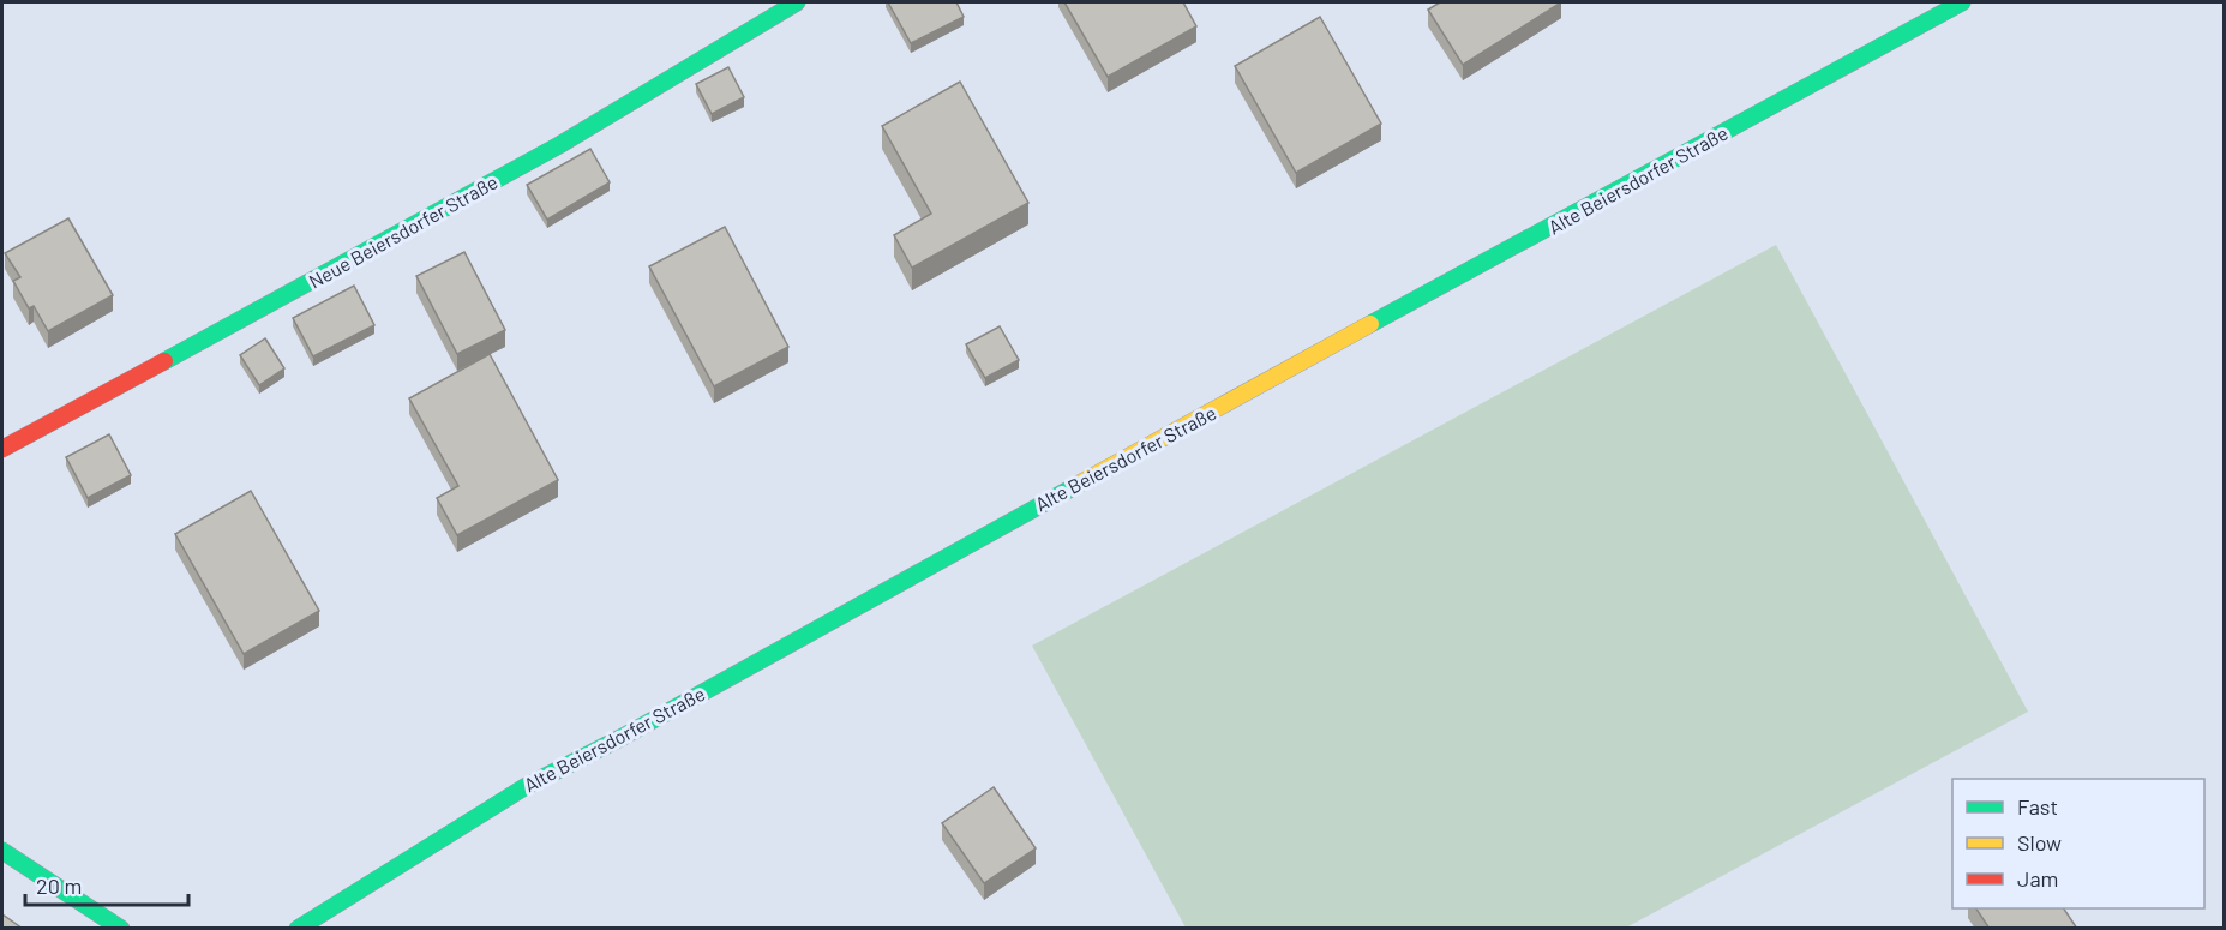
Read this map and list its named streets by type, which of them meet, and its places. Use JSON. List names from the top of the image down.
{
  "streets": {
    "main road": ["Alte Beiersdorfer Straße", "Neue Beiersdorfer Straße"]
  },
  "legend": ["Fast", "Slow", "Jam"],
  "scale_bar": "20 m"
}
